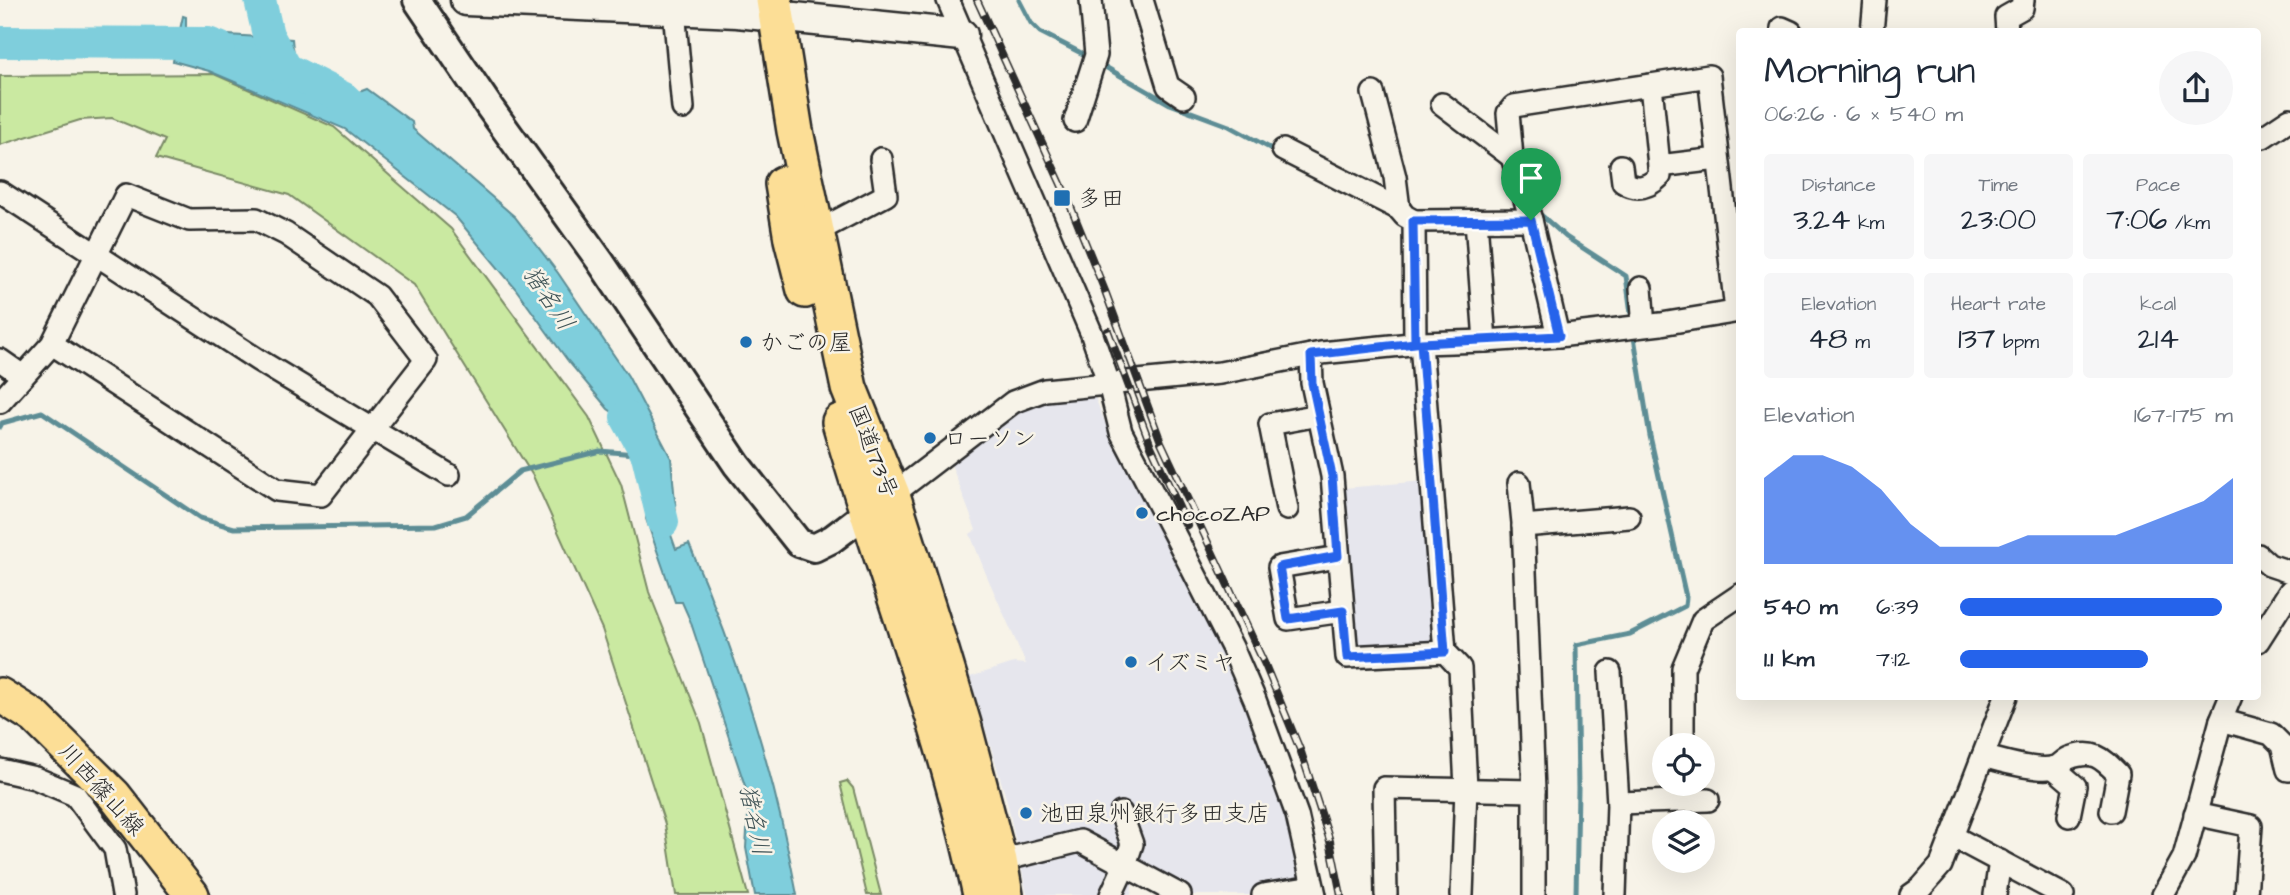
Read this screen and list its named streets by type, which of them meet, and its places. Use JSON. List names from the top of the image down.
{
  "streets": {
    "highway": ["国道173号"],
    "main road": ["川西篠山線"]
  },
  "water": ["猪名川"],
  "places": {
    "transit": ["多田"],
    "other": [
      "かごの屋",
      "ローソン",
      "chocoZAP",
      "イズミヤ",
      "池田泉州銀行多田支店"
    ]
  },
  "page": {
    "heading": ["Morning run", "06:26 · 6 × 540 m"],
    "stats": [
      ["Distance", "3.24 km"],
      ["Time", "23:00"],
      ["Pace", "7:06 /km"],
      ["Elevation", "48 m"],
      ["Heart rate", "137 bpm"],
      ["kcal", "214"]
    ],
    "chart": ["Elevation", "167–175 m"],
    "list": [
      {
        "name": "540 m",
        "note": "6:39"
      },
      {
        "name": "1.1 km",
        "note": "7:12"
      }
    ]
  }
}
